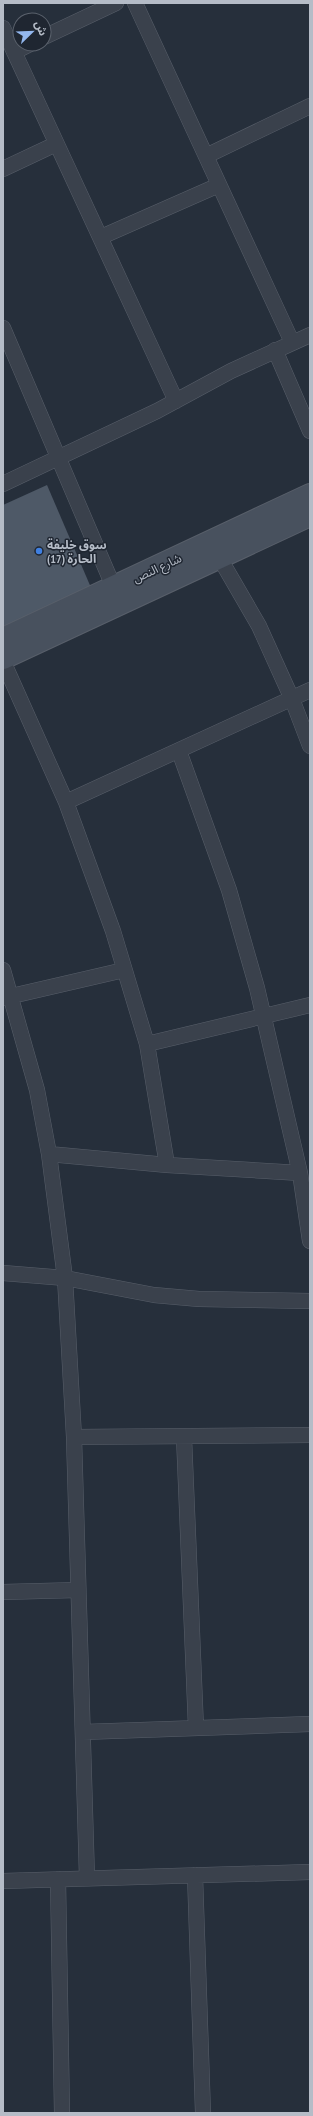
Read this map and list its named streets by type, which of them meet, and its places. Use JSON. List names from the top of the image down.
{
  "streets": {
    "main road": ["شارع النص"]
  },
  "places": ["سوق خليفة الحارة (17)"],
  "north": "top right"
}
